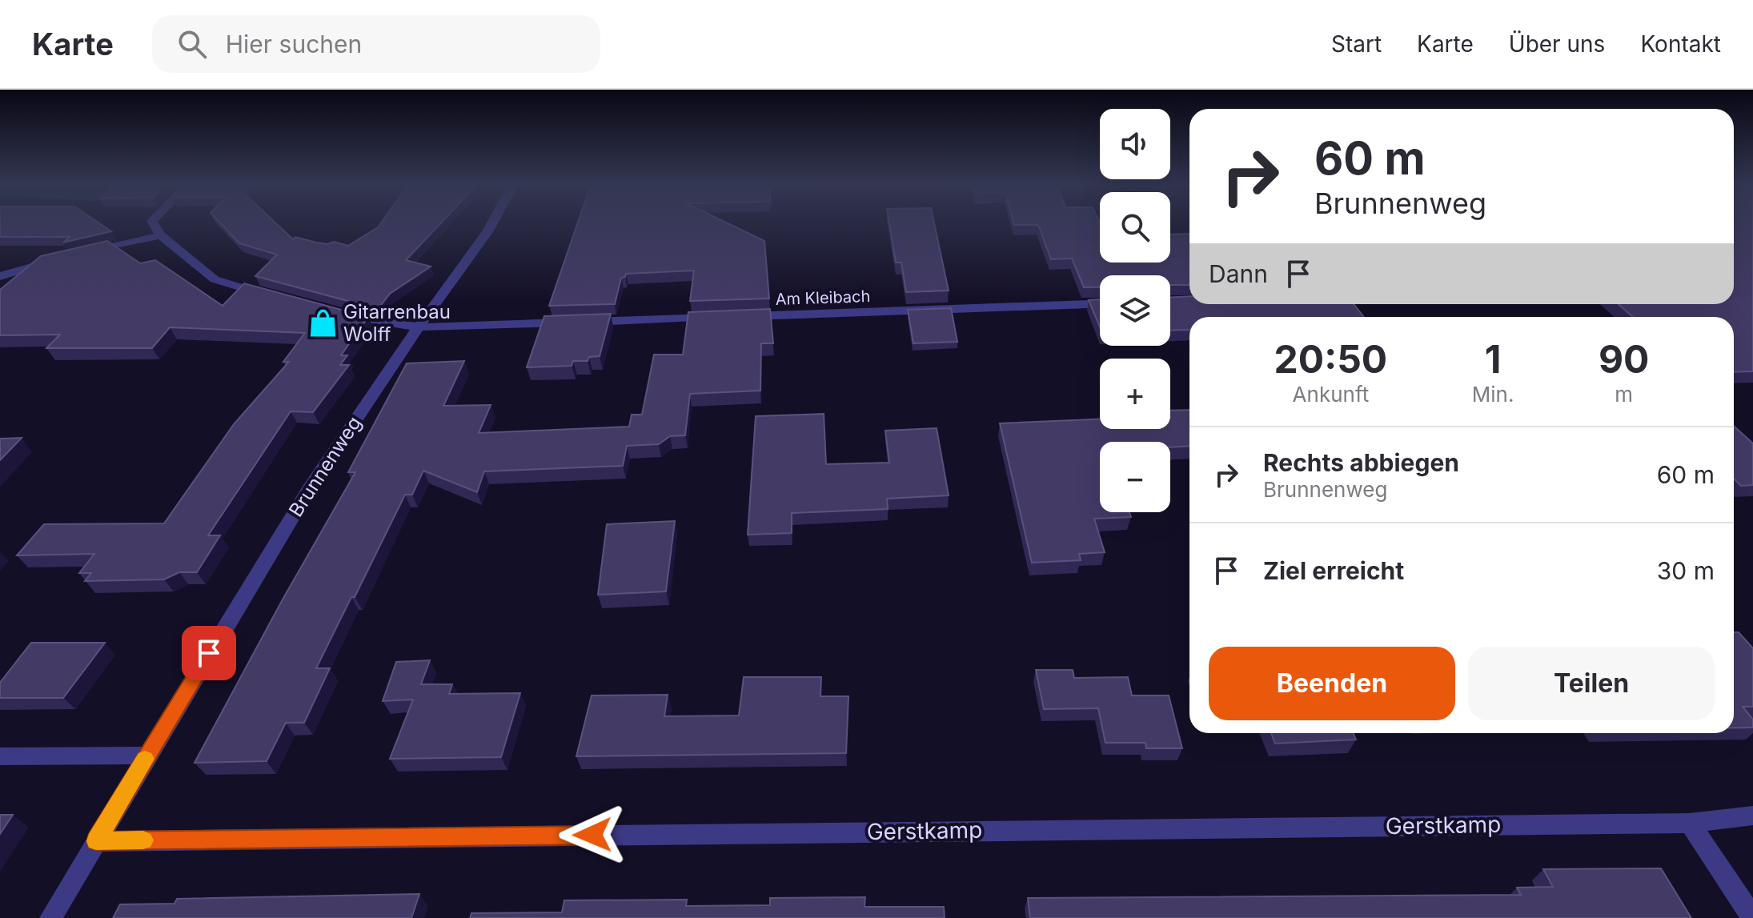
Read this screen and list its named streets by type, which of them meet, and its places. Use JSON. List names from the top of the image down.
{
  "streets": {
    "street": ["Am Kleibach", "Brunnenweg", "Gerstkamp"]
  },
  "crossings": [
    ["Am Kleibach", "Brunnenweg"],
    ["Brunnenweg", "Gerstkamp"]
  ],
  "places": {
    "shop": ["Gitarrenbau Wolff"]
  },
  "page": {
    "header": "Karte",
    "search": "Hier suchen",
    "nav": [
      "Start",
      "Karte",
      "Über uns",
      "Kontakt"
    ],
    "map_buttons": ["+", "−"],
    "turn": ["60 m", "Brunnenweg"],
    "then": "Dann",
    "eta": [
      "20:50",
      "Ankunft",
      "1",
      "Min.",
      "90",
      "m"
    ],
    "list": [
      {
        "name": "Rechts abbiegen",
        "note": "Brunnenweg",
        "value": "60 m"
      },
      {
        "name": "Ziel erreicht",
        "value": "30 m"
      }
    ],
    "buttons": ["Beenden", "Teilen"]
  }
}
